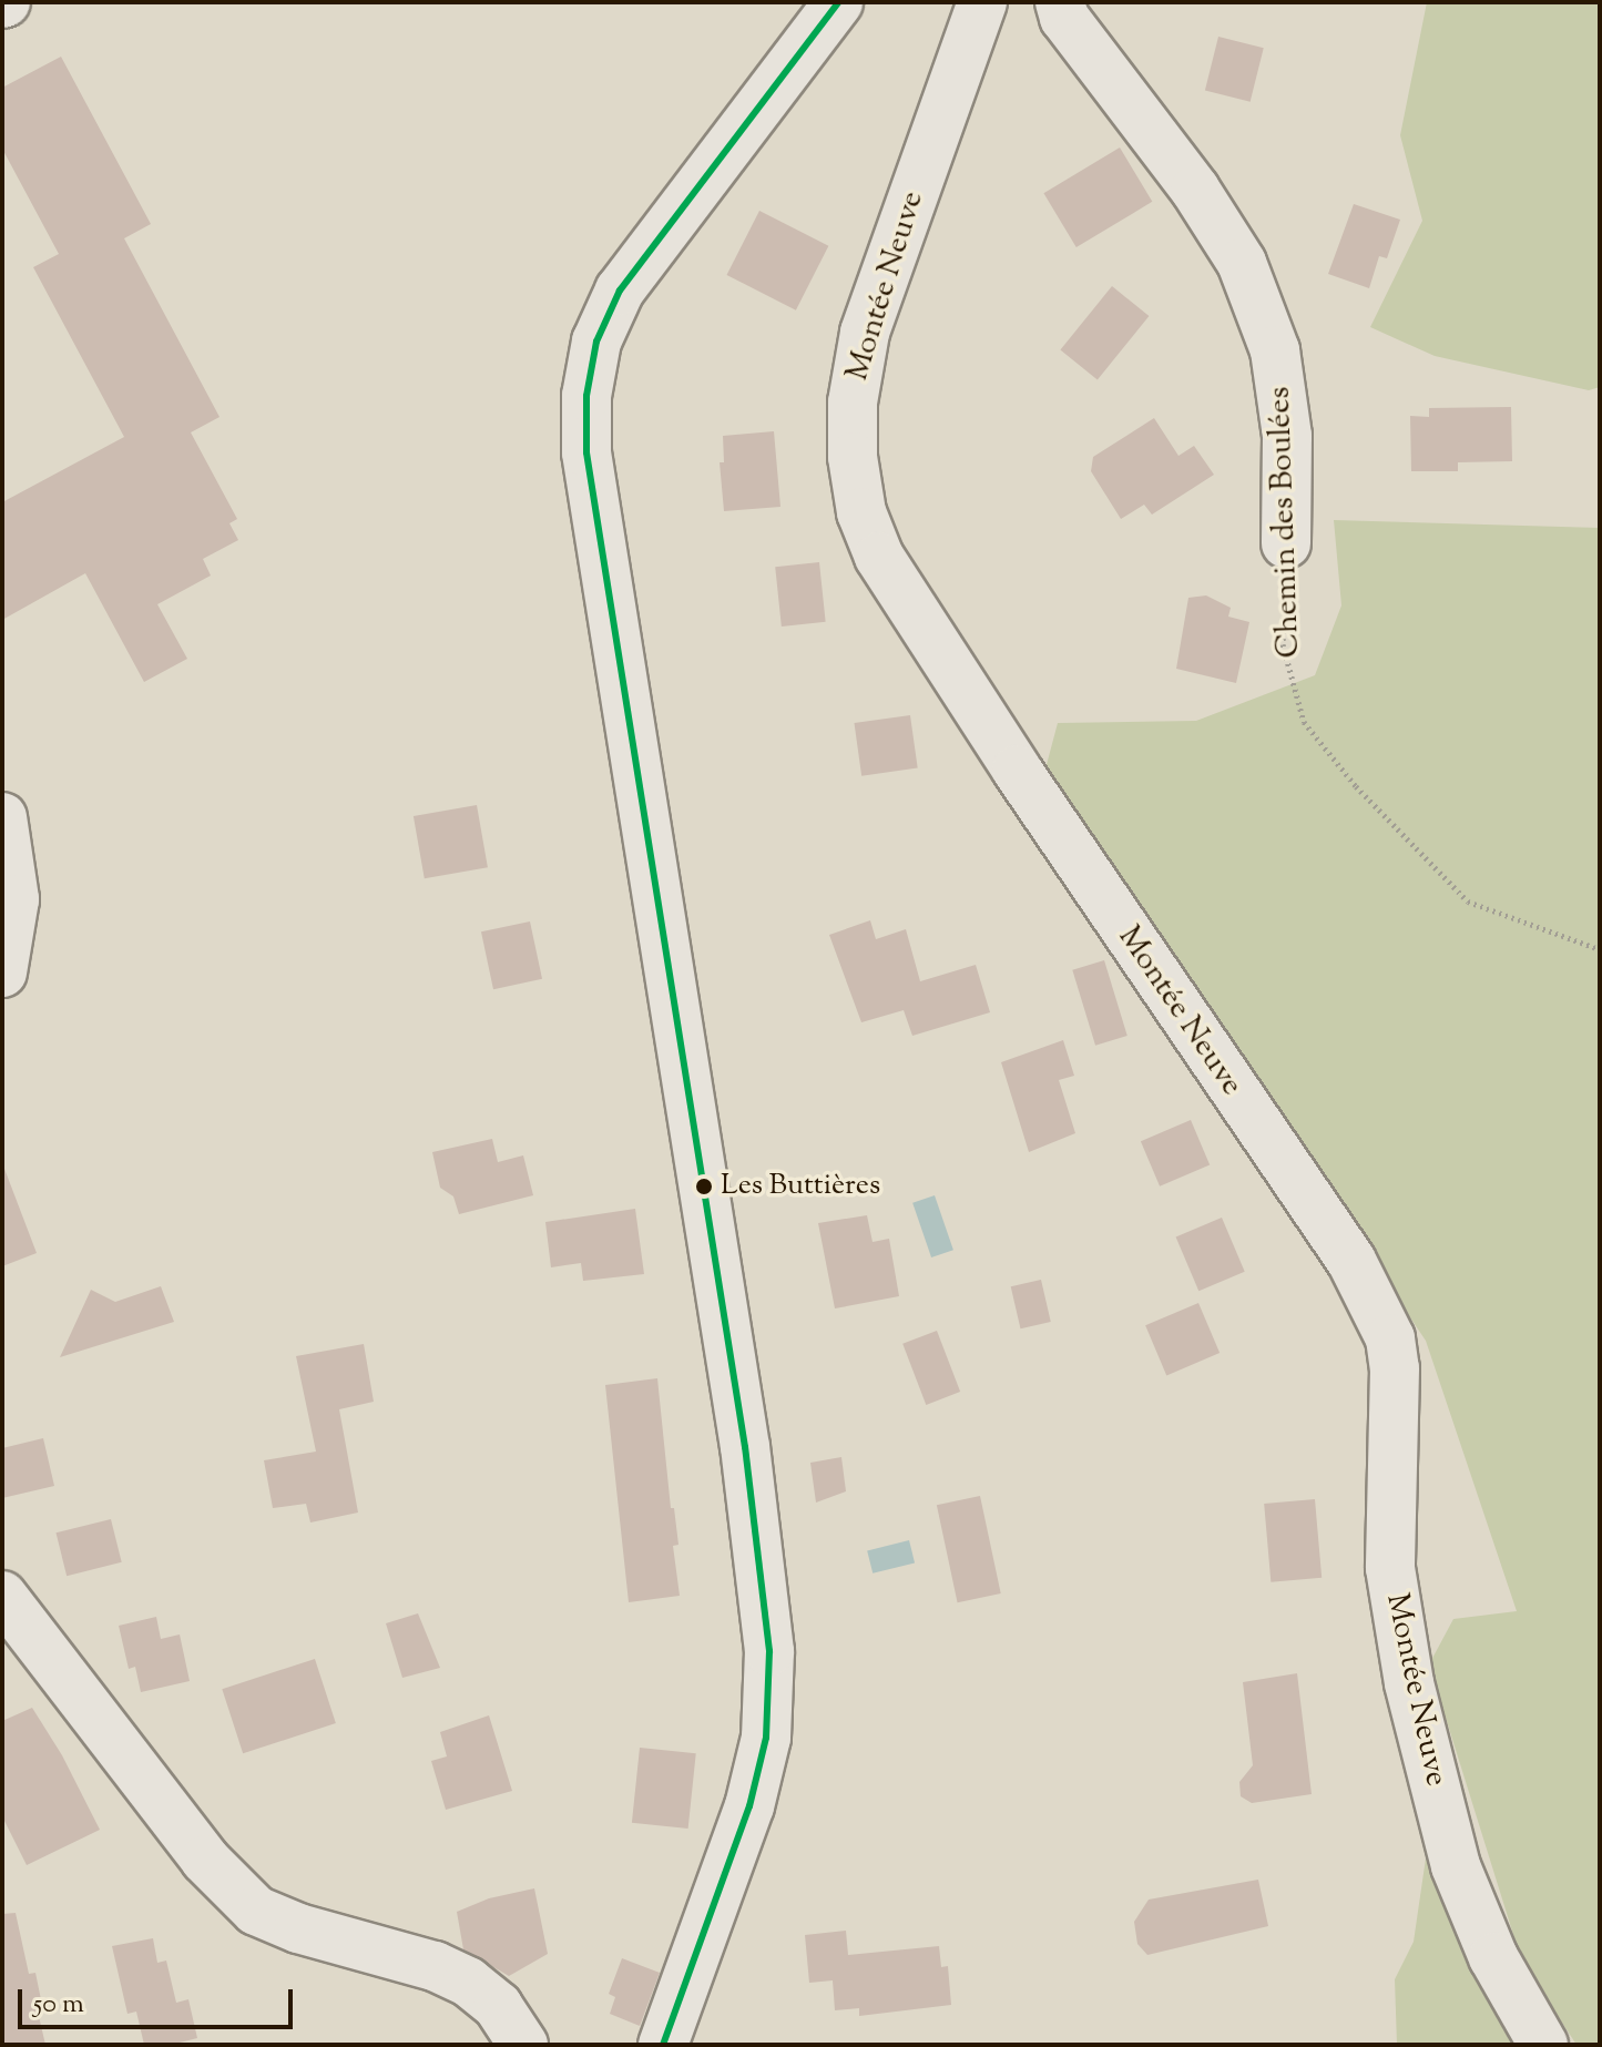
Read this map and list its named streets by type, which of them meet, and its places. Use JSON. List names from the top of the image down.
{
  "streets": {
    "street": ["Montée Neuve", "Chemin des Boulées"]
  },
  "places": ["Les Buttières"],
  "scale_bar": "50 m"
}
